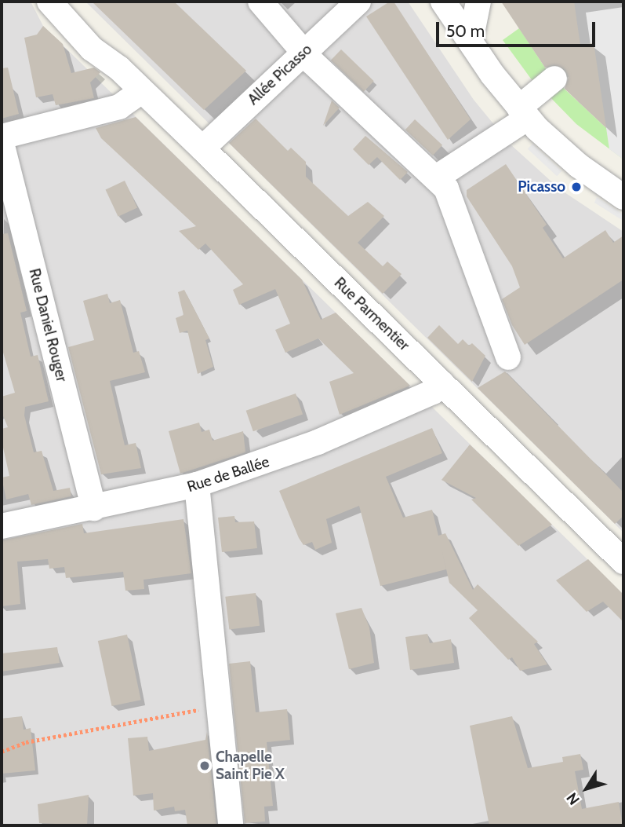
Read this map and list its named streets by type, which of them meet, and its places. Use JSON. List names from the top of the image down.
{
  "streets": {
    "street": [
      "Allée Picasso",
      "Rue Parmentier",
      "Rue Daniel Rouger",
      "Rue de Ballée"
    ]
  },
  "crossings": [
    ["Allée Picasso", "Rue Parmentier"],
    ["Rue Parmentier", "Rue de Ballée"],
    ["Rue Daniel Rouger", "Rue de Ballée"]
  ],
  "places": ["Picasso", "Chapelle Saint Pie X"],
  "scale_bar": "50 m",
  "north": "bottom left"
}
